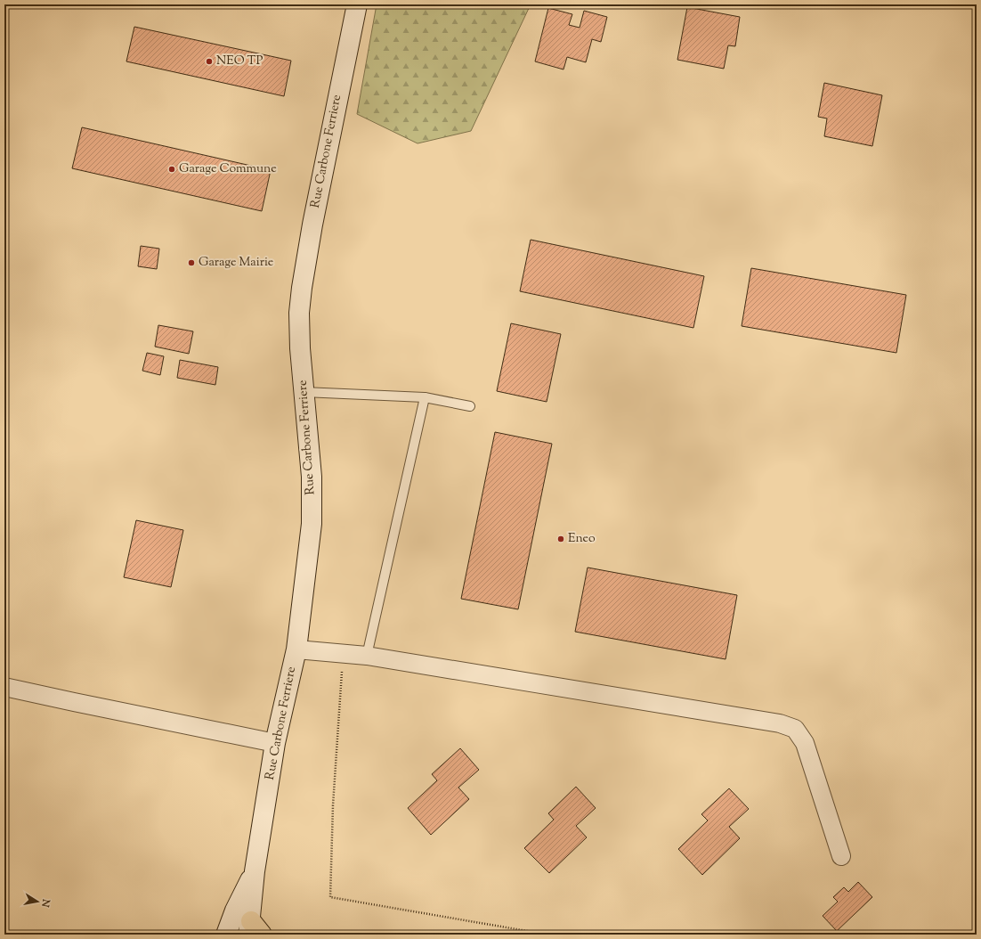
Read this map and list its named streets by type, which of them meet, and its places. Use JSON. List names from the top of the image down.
{
  "streets": {
    "street": ["Rue Carbone Ferriere"]
  },
  "places": [
    "NEO TP",
    "Garage Commune",
    "Garage Mairie",
    "Eneo"
  ],
  "north": "right"
}
